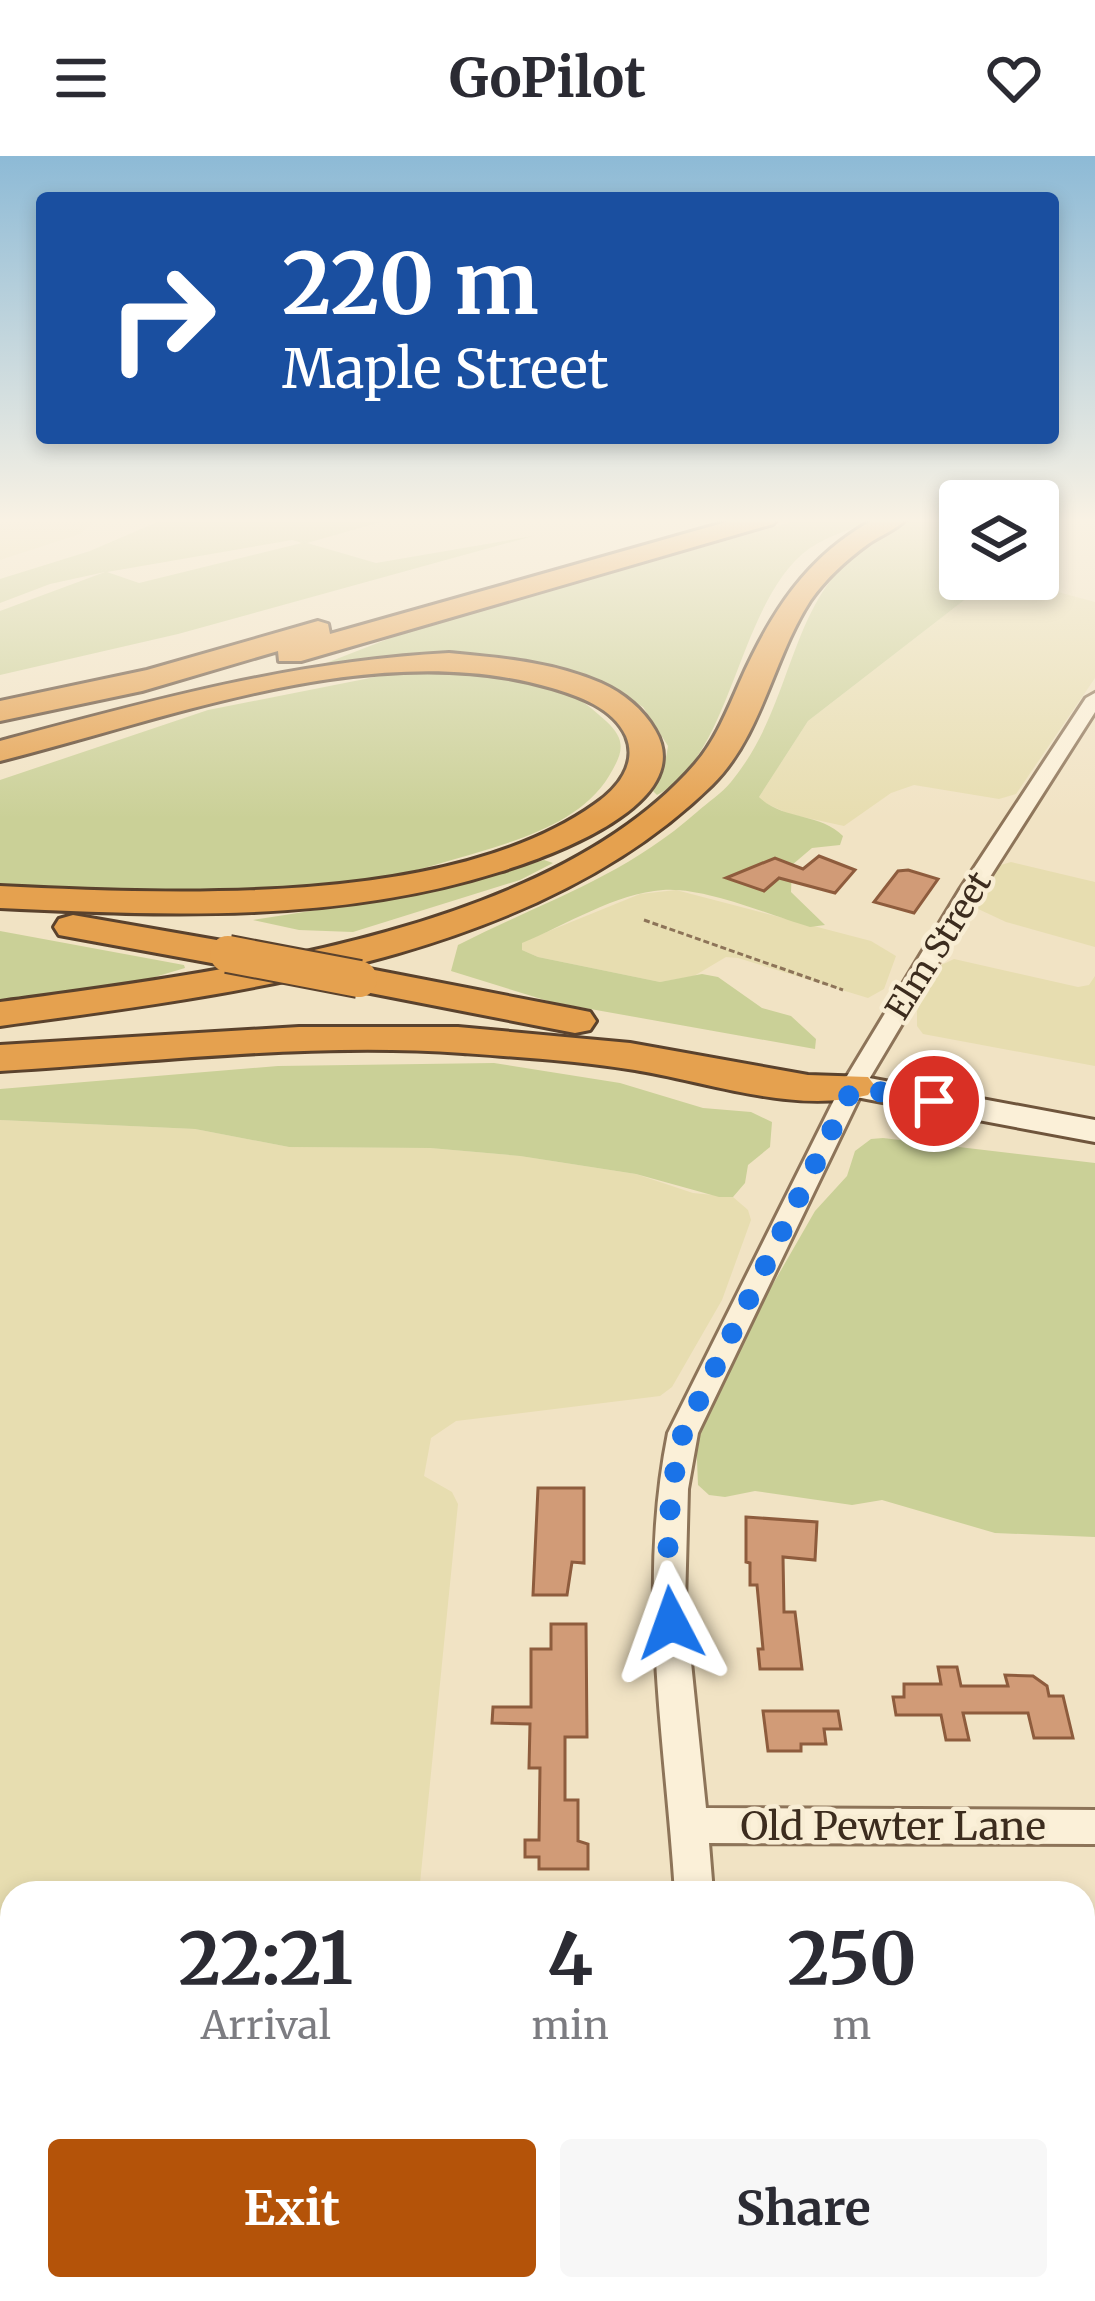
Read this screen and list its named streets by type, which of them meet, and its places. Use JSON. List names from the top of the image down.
{
  "streets": {
    "street": ["Elm Street", "Old Pewter Lane"]
  },
  "crossings": [
    ["Elm Street", "Old Pewter Lane"]
  ],
  "page": {
    "header": "GoPilot",
    "turn": ["220 m", "Maple Street"],
    "eta": [
      "22:21",
      "Arrival",
      "4",
      "min",
      "250",
      "m"
    ],
    "buttons": ["Exit", "Share"]
  }
}
